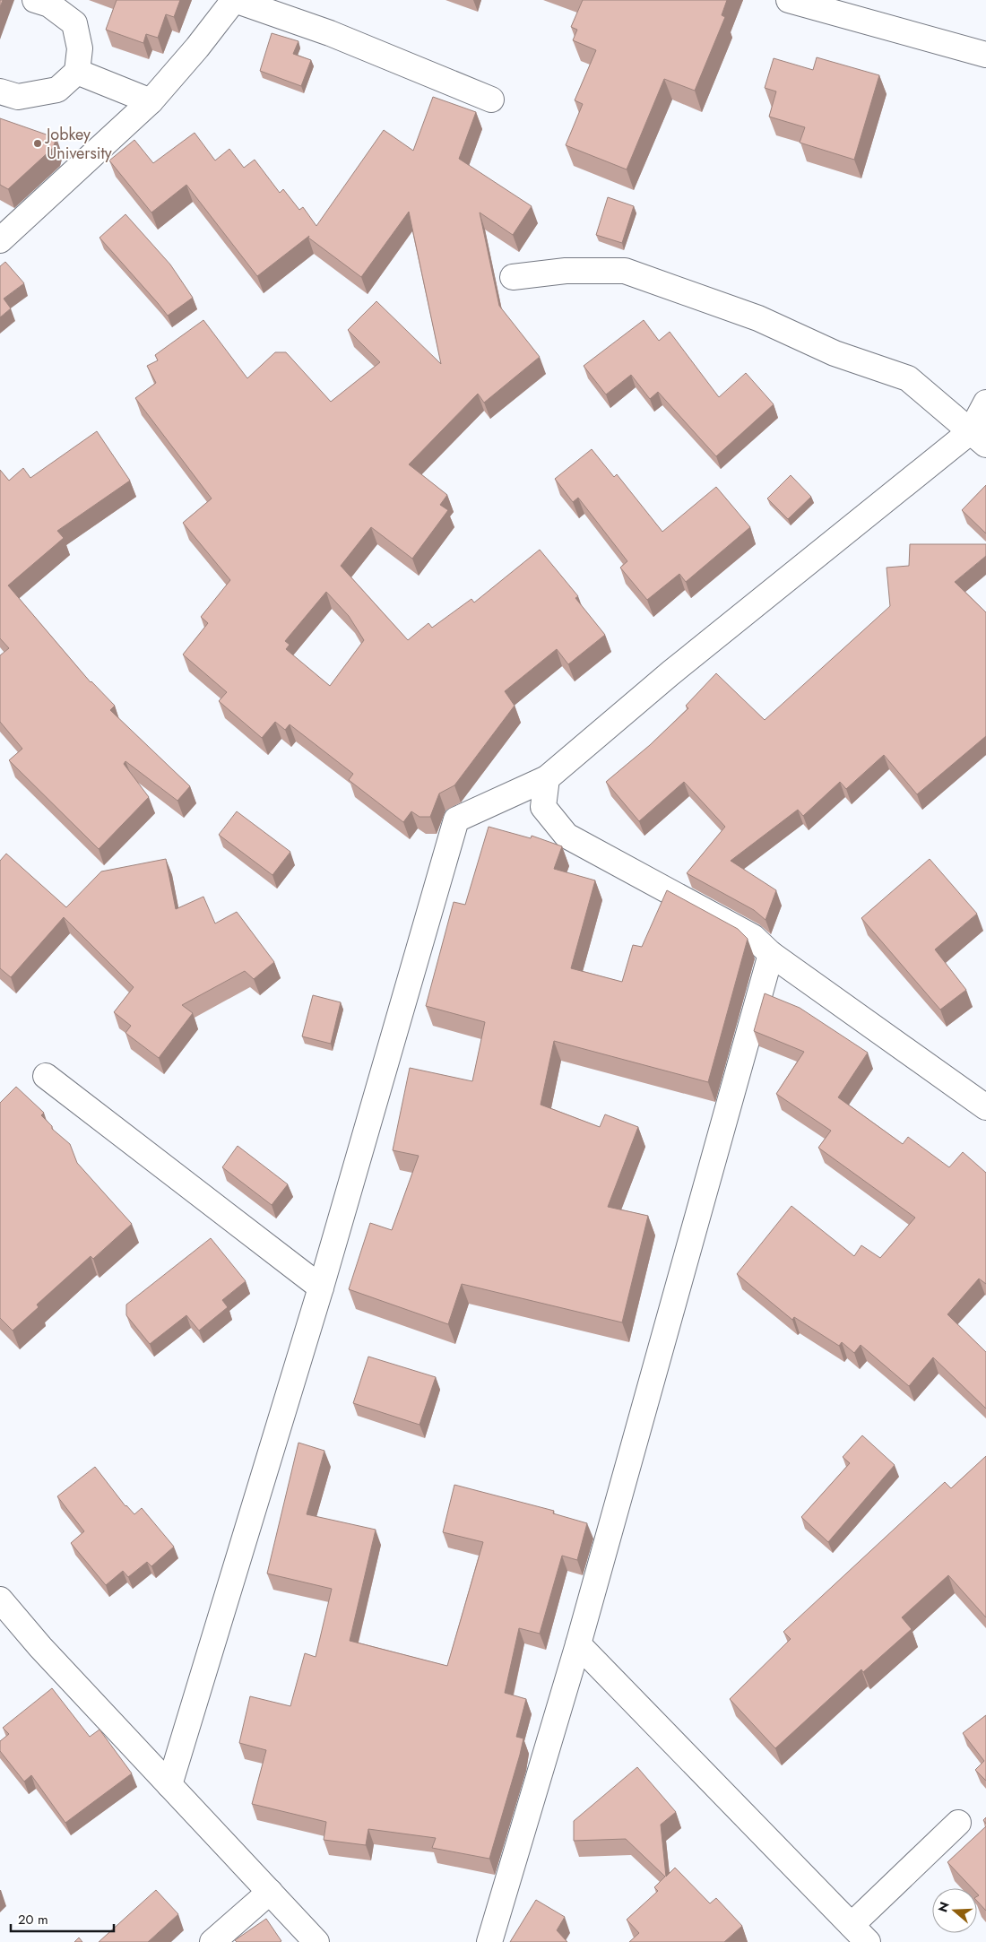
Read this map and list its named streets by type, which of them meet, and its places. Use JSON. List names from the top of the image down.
{
  "places": ["Jobkey University"],
  "scale_bar": "20 m",
  "north": "left"
}
